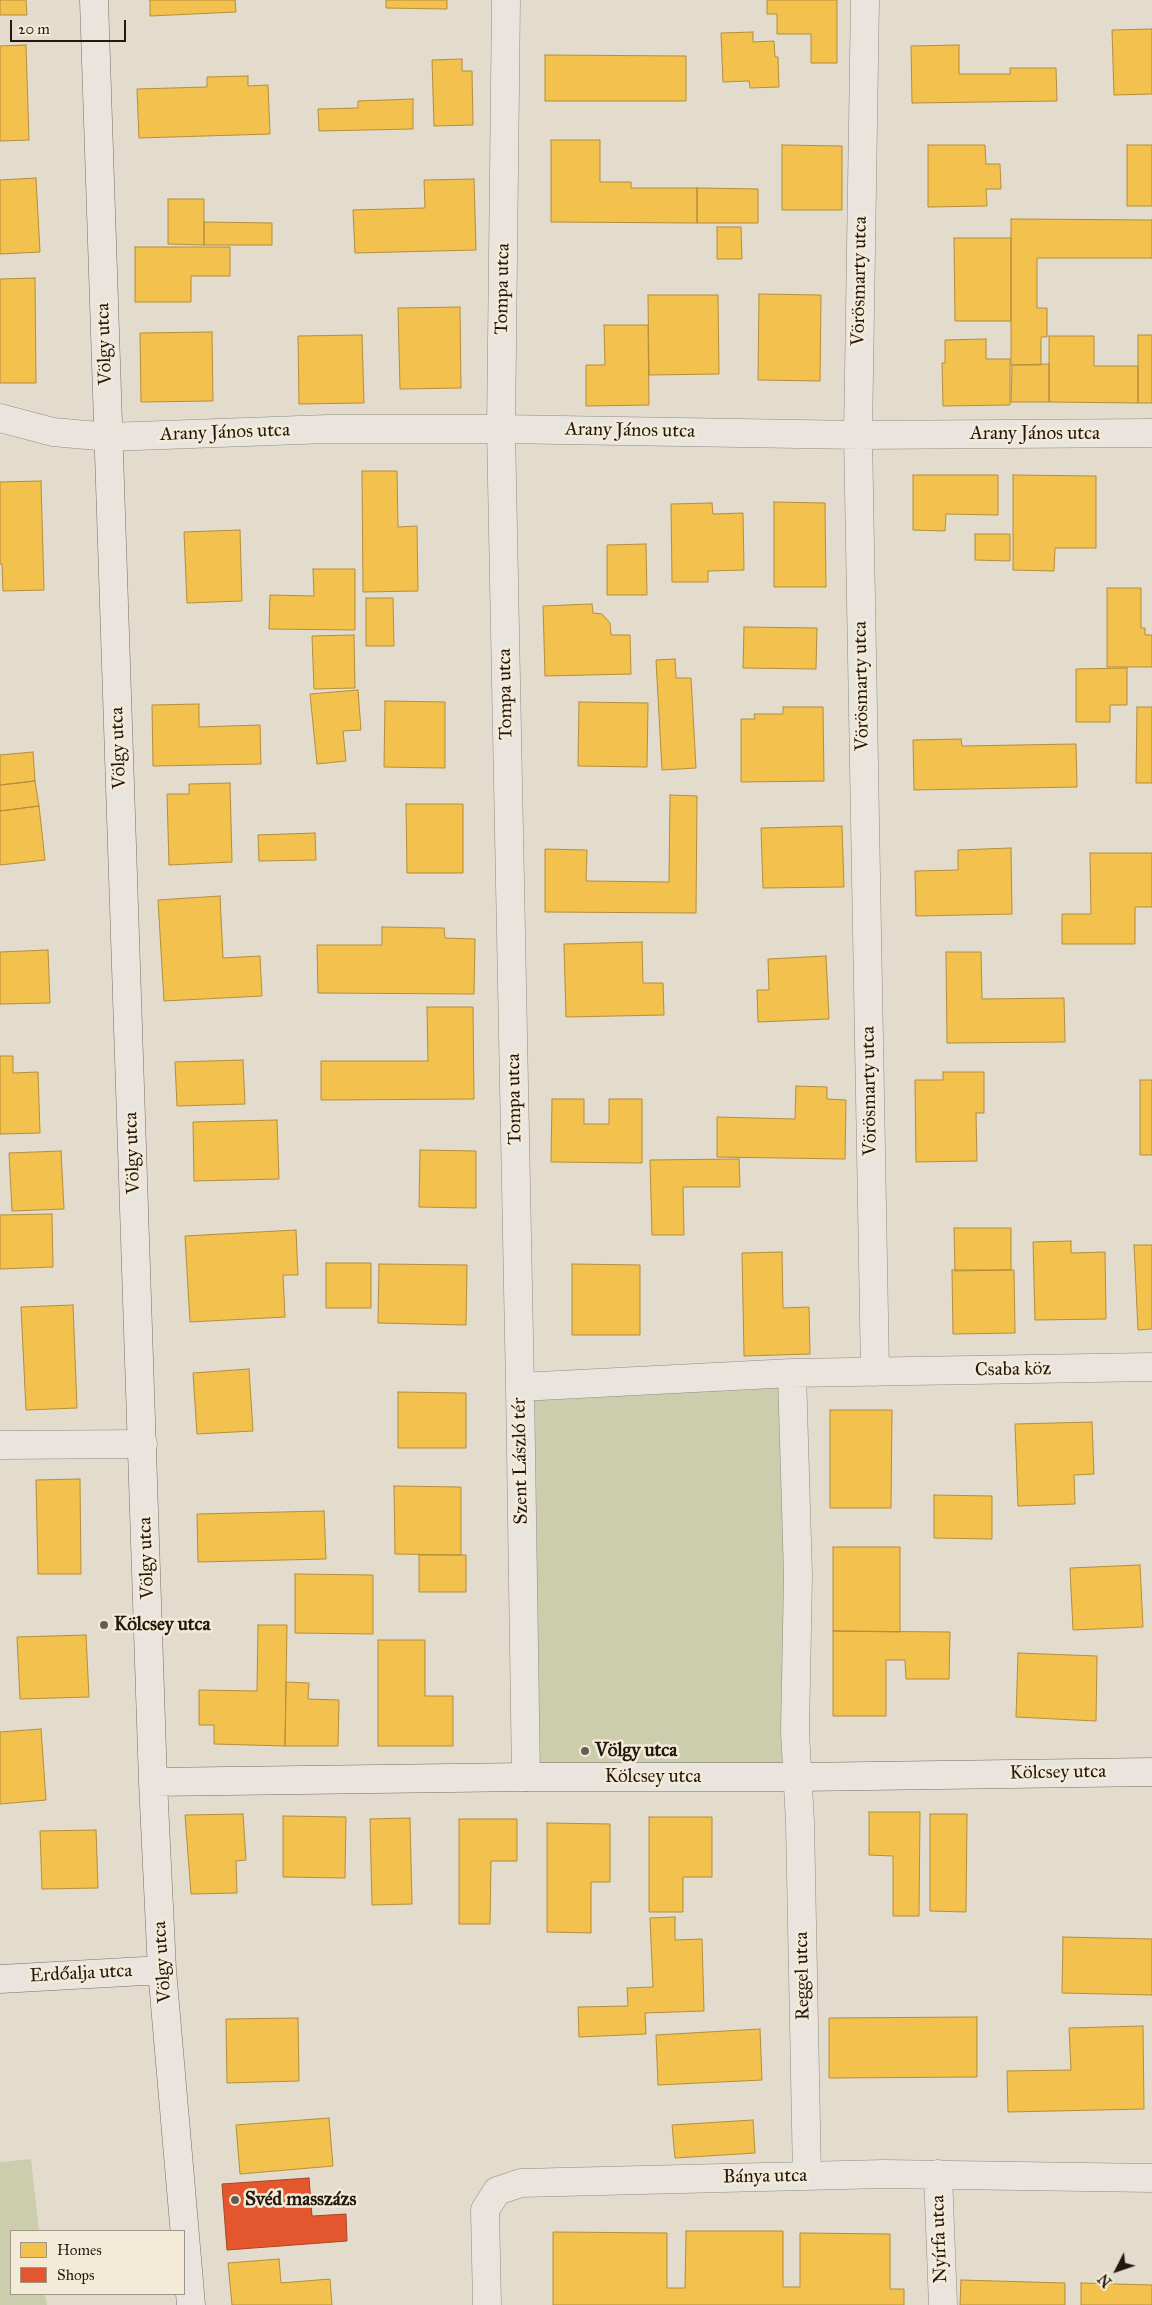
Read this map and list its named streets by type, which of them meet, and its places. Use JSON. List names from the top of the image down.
{
  "streets": {
    "street": [
      "Vörösmarty utca",
      "Tompa utca",
      "Völgy utca",
      "Arany János utca",
      "Csaba köz",
      "Szent László tér",
      "Kölcsey utca",
      "Erdőalja utca",
      "Reggel utca",
      "Bánya utca",
      "Nyírfa utca"
    ]
  },
  "crossings": [
    ["Vörösmarty utca", "Arany János utca"],
    ["Vörösmarty utca", "Csaba köz"],
    ["Vörösmarty utca", "Szent László tér"],
    ["Tompa utca", "Arany János utca"],
    ["Tompa utca", "Szent László tér"],
    ["Völgy utca", "Arany János utca"],
    ["Völgy utca", "Kölcsey utca"],
    ["Völgy utca", "Erdőalja utca"],
    ["Csaba köz", "Szent László tér"],
    ["Szent László tér", "Kölcsey utca"],
    ["Kölcsey utca", "Reggel utca"],
    ["Reggel utca", "Bánya utca"],
    ["Bánya utca", "Nyírfa utca"]
  ],
  "places": ["Kölcsey utca", "Völgy utca", "Svéd masszázs"],
  "legend": ["Homes", "Shops"],
  "scale_bar": "20 m",
  "north": "bottom left"
}
